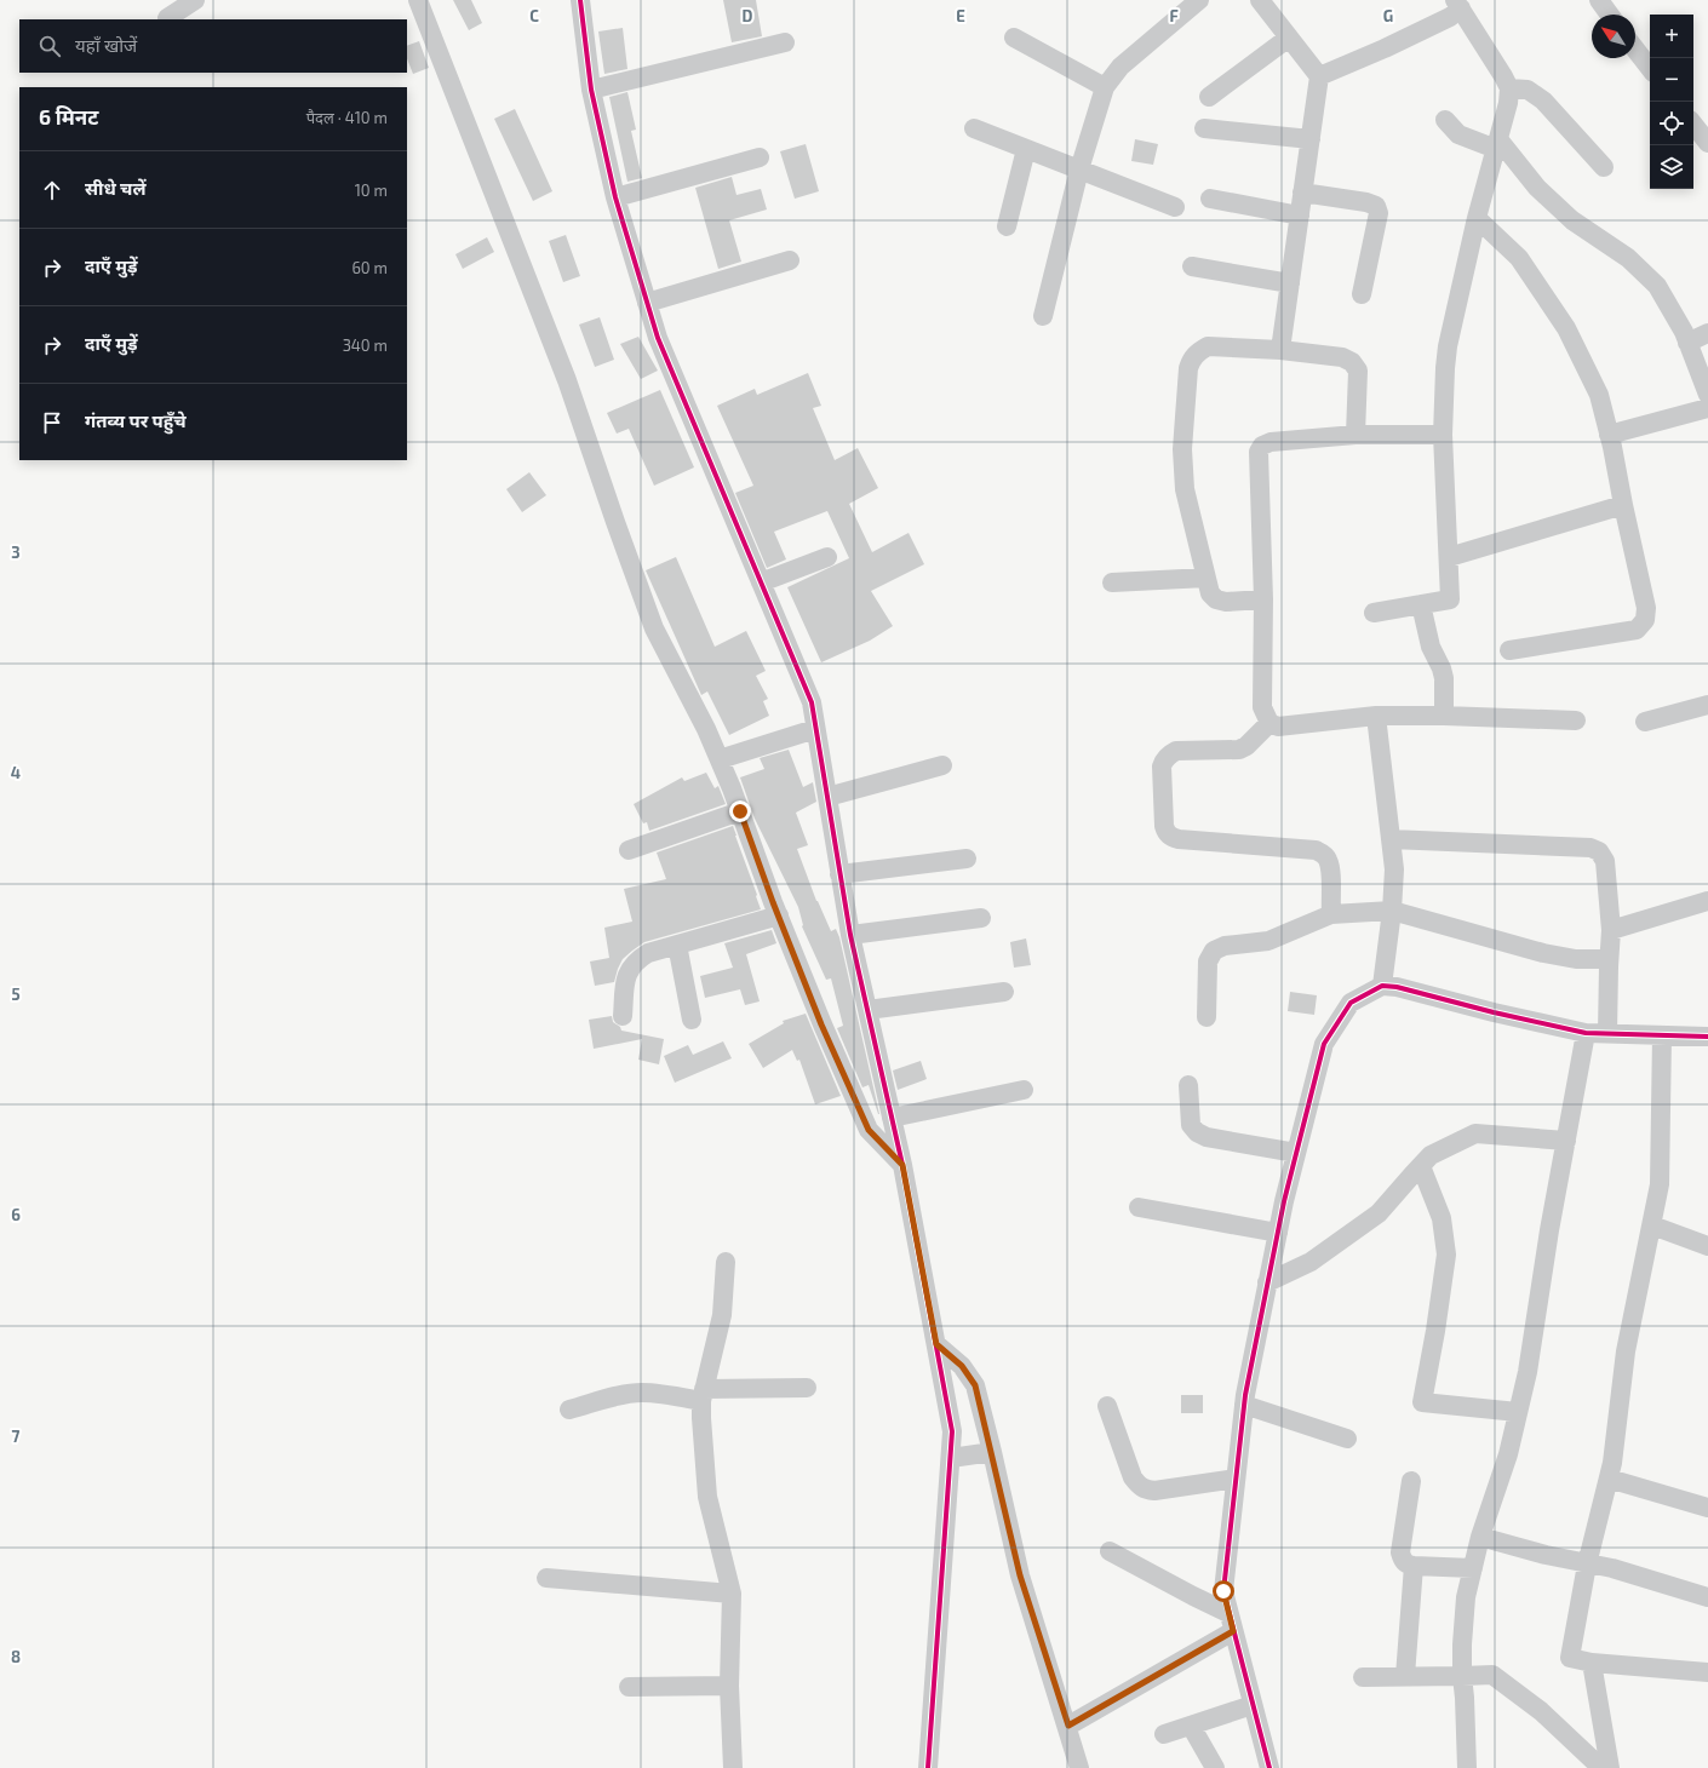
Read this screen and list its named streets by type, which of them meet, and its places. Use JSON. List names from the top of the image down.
{
  "north": "top left",
  "page": {
    "map_buttons": ["+", "−"],
    "search": "यहाँ खोजें",
    "heading": ["6 मिनट", "पैदल · 410 m"],
    "list": [
      ["सीधे चलें", "10 m"],
      ["दाएँ मुड़ें", "60 m"],
      ["दाएँ मुड़ें", "340 m"],
      "गंतव्य पर पहुँचे"
    ]
  },
  "grid": {
    "columns": [
      "C",
      "D",
      "E",
      "F",
      "G"
    ],
    "rows": [
      "3",
      "4",
      "5",
      "6",
      "7",
      "8"
    ]
  }
}
